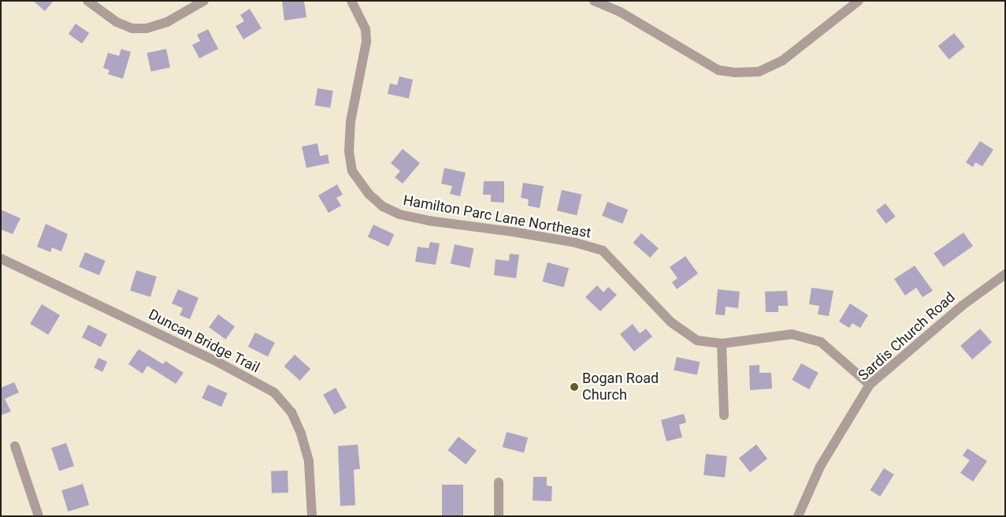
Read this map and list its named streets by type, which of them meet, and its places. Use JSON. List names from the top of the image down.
{
  "streets": {
    "street": ["Hamilton Parc Lane Northeast", "Sardis Church Road", "Duncan Bridge Trail"]
  },
  "crossings": [
    ["Hamilton Parc Lane Northeast", "Sardis Church Road"]
  ],
  "places": ["Bogan Road Church"]
}
